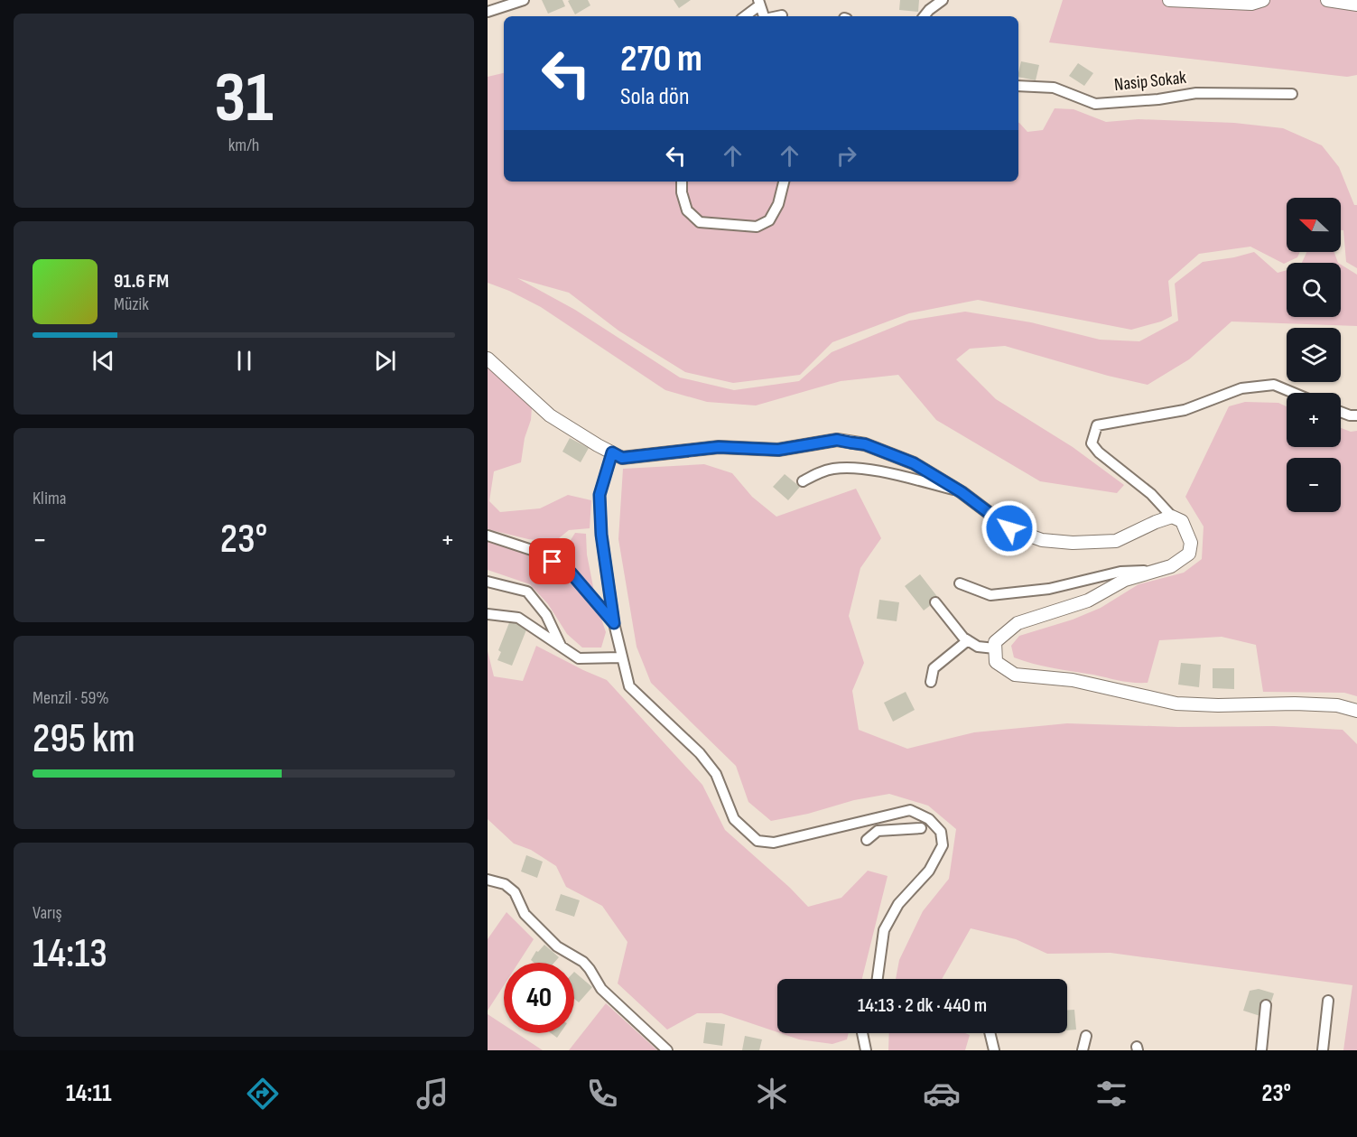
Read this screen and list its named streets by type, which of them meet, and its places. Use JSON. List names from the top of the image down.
{
  "streets": {
    "street": ["Nasip Sokak"]
  },
  "north": "left",
  "page": {
    "tile": [
      ["31", "km/h"],
      "Klima",
      ["Menzil · 59%", "295 km"],
      ["Varış", "14:13"]
    ],
    "turn": ["270 m", "Sola dön"],
    "map_buttons": ["+", "−"],
    "song": ["91.6 FM", "Müzik"],
    "heat": ["−", "23°", "+"],
    "limit": "40",
    "trip": "14:13 · 2 dk · 440 m",
    "tabs": ["14:11", "23°"]
  }
}
